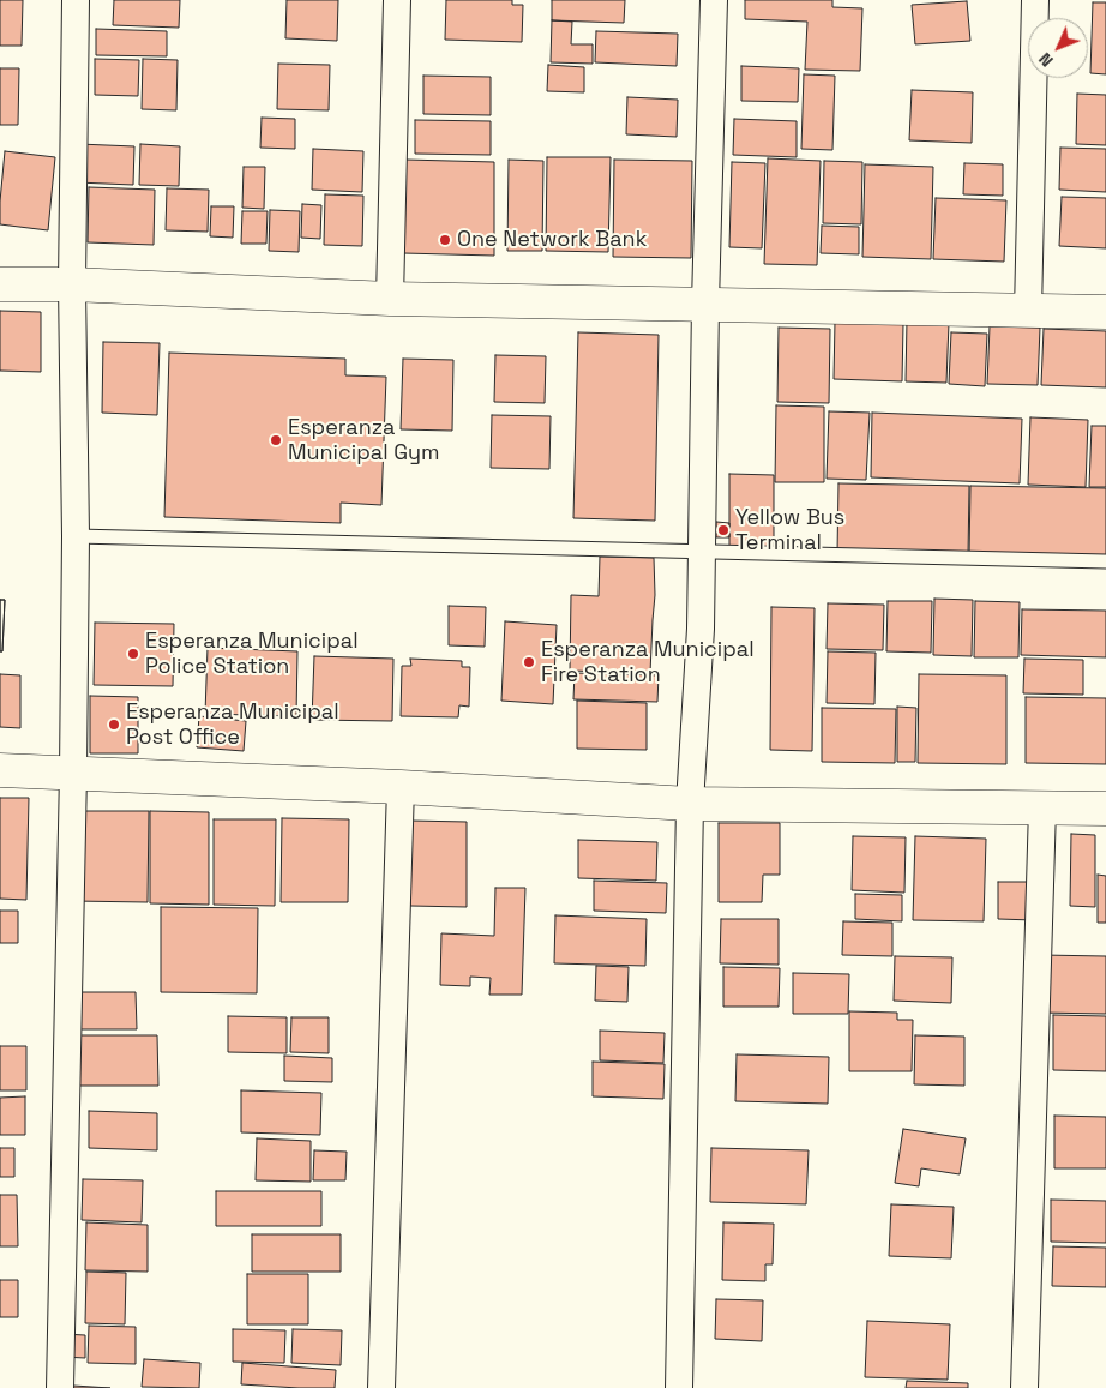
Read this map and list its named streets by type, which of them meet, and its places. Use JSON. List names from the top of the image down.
{
  "places": [
    "One Network Bank",
    "Esperanza Municipal Gym",
    "Yellow Bus Terminal",
    "Esperanza Municipal Police Station",
    "Esperanza Municipal Fire Station",
    "Esperanza Municipal Post Office"
  ],
  "north": "bottom left"
}
